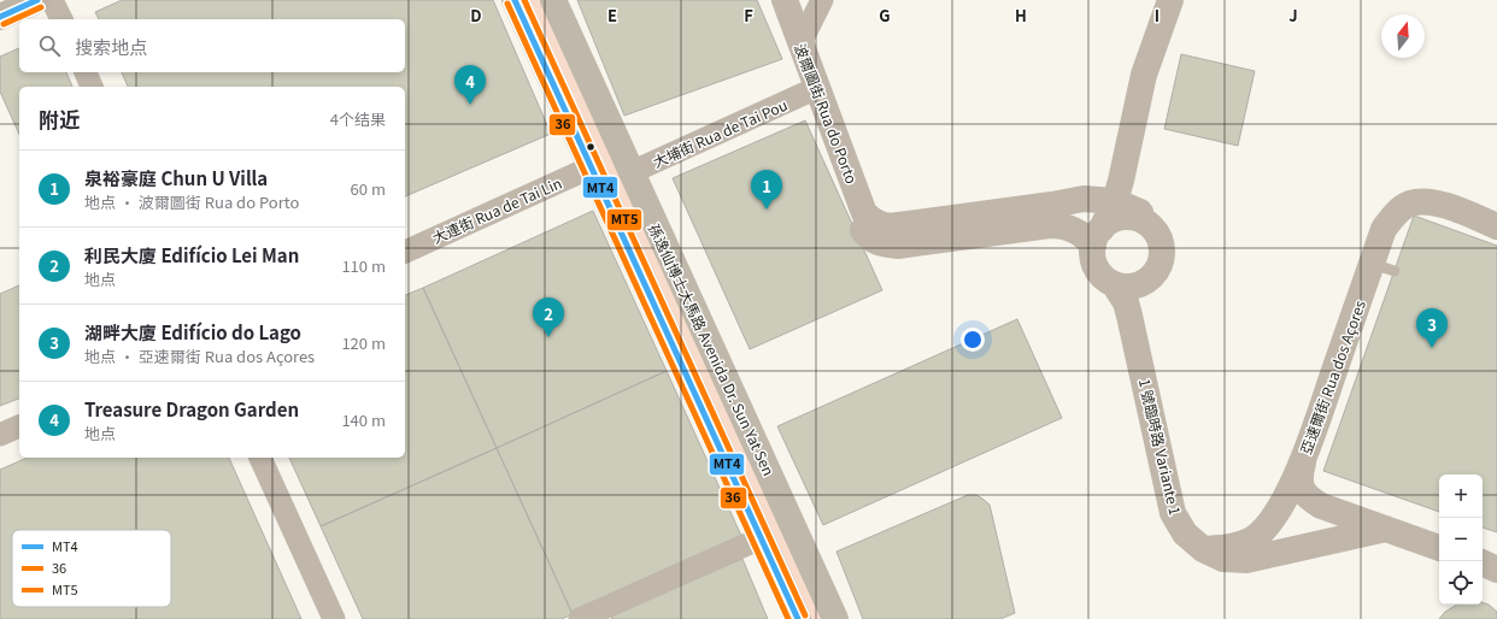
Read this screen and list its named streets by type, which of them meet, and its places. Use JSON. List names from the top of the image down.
{
  "streets": {
    "main road": ["孫逸仙博士大馬路 Avenida Dr. Sun Yat Sen"],
    "street": [
      "波爾圖街 Rua do Porto",
      "大埔街 Rua de Tai Pou",
      "大連街 Rua de Tai Lin",
      "亞速爾街 Rua dos Açores",
      "1 號臨時路 Variante 1"
    ]
  },
  "crossings": [
    ["波爾圖街 Rua do Porto", "大埔街 Rua de Tai Pou"],
    ["波爾圖街 Rua do Porto", "1 號臨時路 Variante 1"],
    ["大埔街 Rua de Tai Pou", "孫逸仙博士大馬路 Avenida Dr. Sun Yat Sen"],
    ["亞速爾街 Rua dos Açores", "1 號臨時路 Variante 1"]
  ],
  "lines": ["transit line MT4", "transit line MT5", "transit line 36"],
  "legend": ["MT4", "36", "MT5"],
  "north": "top",
  "page": {
    "search": "搜索地点",
    "pins": [
      "4",
      "1",
      "2",
      "3"
    ],
    "heading": ["附近", "4个结果"],
    "list": [
      {
        "mark": "1",
        "name": "泉裕豪庭 Chun U Villa",
        "note": "地点 · 波爾圖街 Rua do Porto",
        "value": "60 m"
      },
      {
        "mark": "2",
        "name": "利民大廈 Edifício Lei Man",
        "note": "地点",
        "value": "110 m"
      },
      {
        "mark": "3",
        "name": "湖畔大廈 Edifício do Lago",
        "note": "地点 · 亞速爾街 Rua dos Açores",
        "value": "120 m"
      },
      {
        "mark": "4",
        "name": "Treasure Dragon Garden",
        "note": "地点",
        "value": "140 m"
      }
    ],
    "map_buttons": ["+", "−"]
  },
  "grid": {
    "columns": [
      "D",
      "E",
      "F",
      "G",
      "H",
      "I",
      "J"
    ]
  }
}
